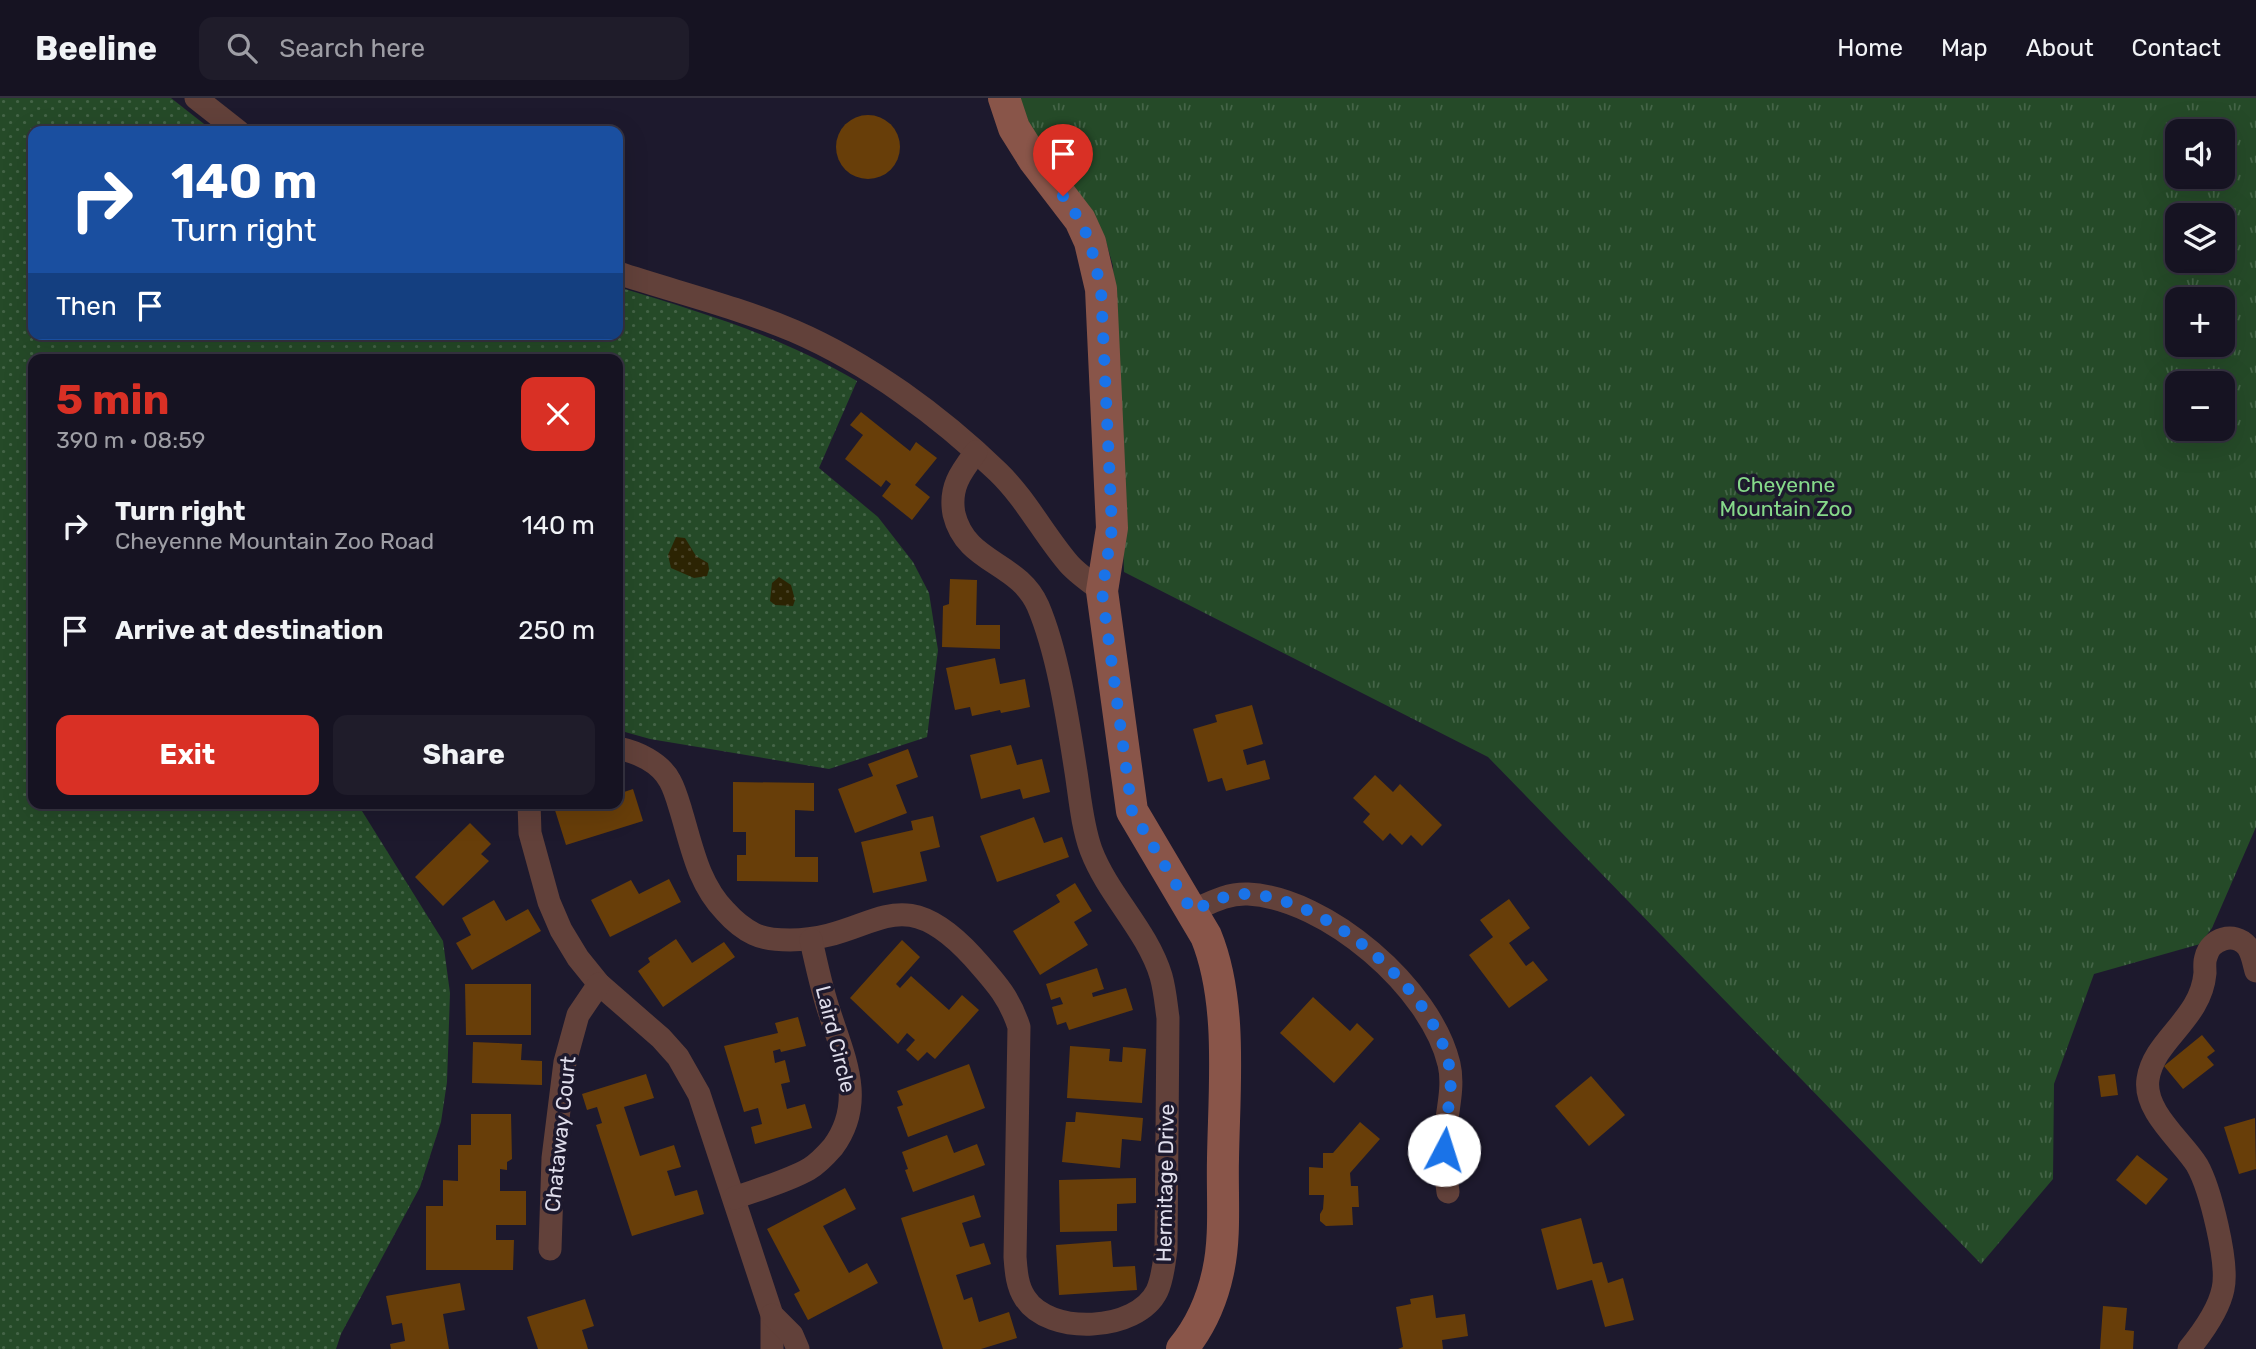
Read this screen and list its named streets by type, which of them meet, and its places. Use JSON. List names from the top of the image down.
{
  "streets": {
    "street": ["Laird Circle", "Chataway Court", "Hermitage Drive"]
  },
  "crossings": [
    ["Laird Circle", "Hermitage Drive"]
  ],
  "parks": ["Cheyenne Mountain Zoo"],
  "page": {
    "header": "Beeline",
    "search": "Search here",
    "nav": [
      "Home",
      "Map",
      "About",
      "Contact"
    ],
    "map_buttons": ["+", "−"],
    "turn": ["140 m", "Turn right"],
    "then": "Then",
    "heading": ["5 min", "390 m · 08:59"],
    "list": [
      {
        "name": "Turn right",
        "note": "Cheyenne Mountain Zoo Road",
        "value": "140 m"
      },
      {
        "name": "Arrive at destination",
        "value": "250 m"
      }
    ],
    "buttons": ["Exit", "Share"]
  }
}
